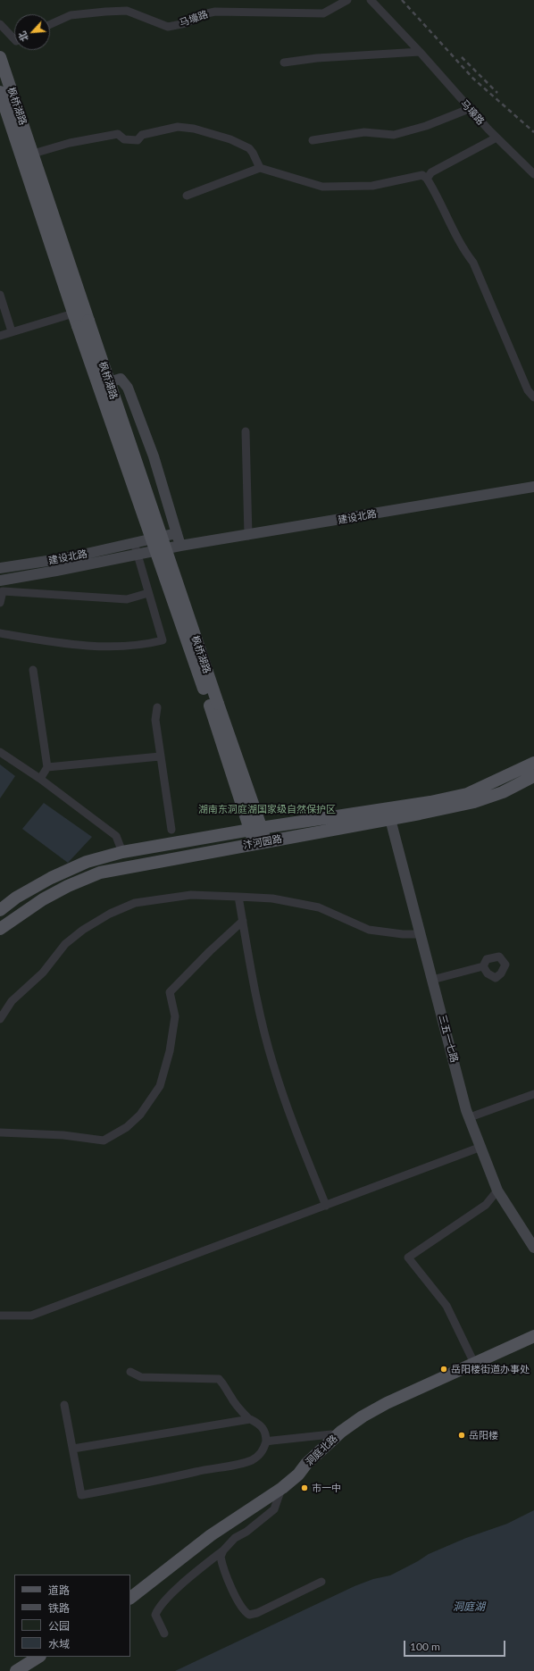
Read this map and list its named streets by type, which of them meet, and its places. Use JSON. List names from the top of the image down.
{
  "streets": {
    "main road": [
      "枫桥湖路",
      "建设北路",
      "汴河园路",
      "三五一七路",
      "洞庭北路"
    ],
    "street": ["马壕路"]
  },
  "crossings": [
    ["汴河园路", "三五一七路"]
  ],
  "water": ["洞庭湖"],
  "parks": ["湖南东洞庭湖国家级自然保护区"],
  "places": ["岳阳楼街道办事处", "岳阳楼", "市一中"],
  "legend": [
    "道路",
    "铁路",
    "公园",
    "水域"
  ],
  "scale_bar": "100 m",
  "north": "bottom left"
}
